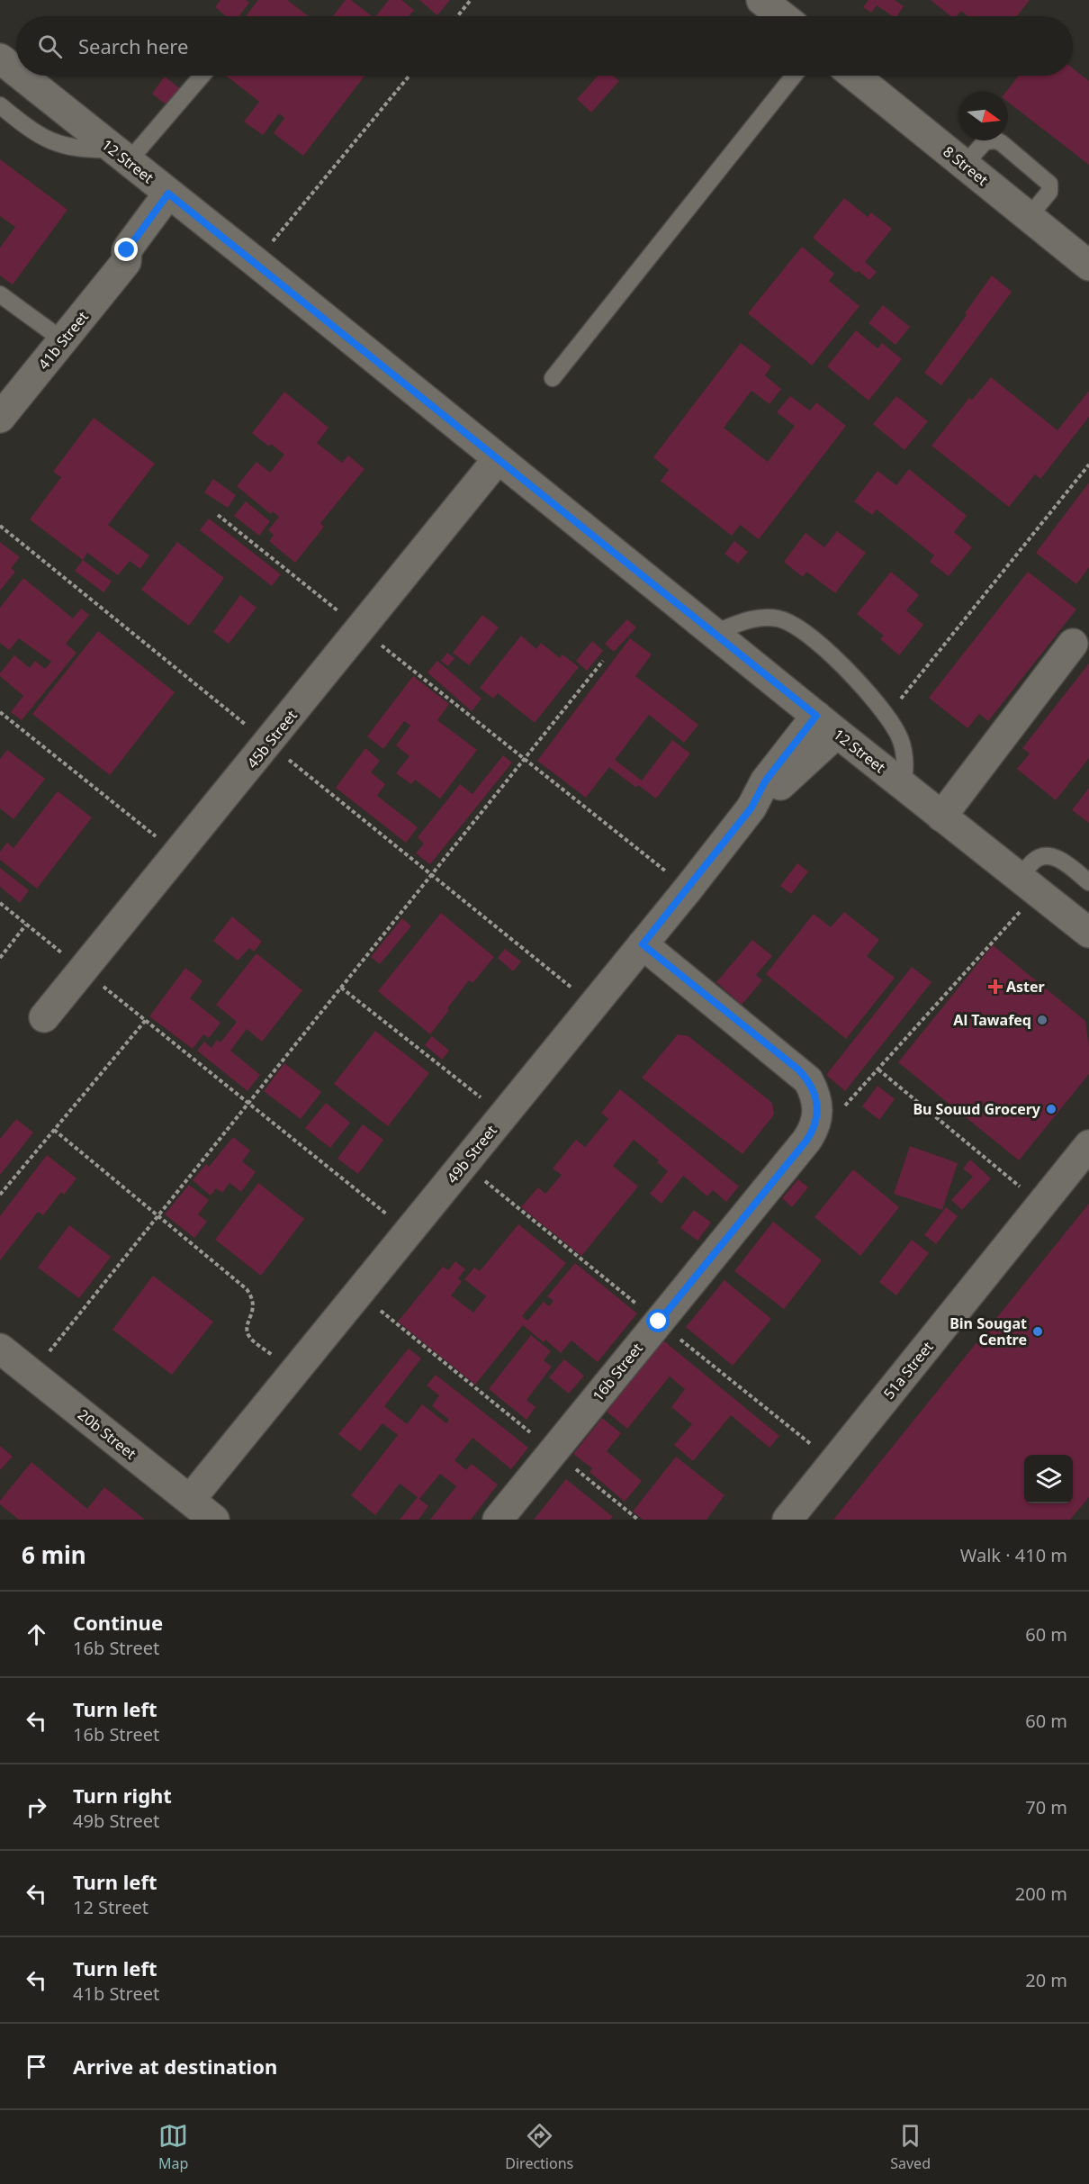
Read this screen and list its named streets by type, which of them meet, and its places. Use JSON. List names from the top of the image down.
{
  "streets": {
    "street": [
      "12 Street",
      "8 Street",
      "41b Street",
      "45b Street",
      "49b Street",
      "51a Street",
      "16b Street",
      "20b Street"
    ]
  },
  "crossings": [
    ["12 Street", "41b Street"],
    ["12 Street", "45b Street"],
    ["12 Street", "49b Street"],
    ["49b Street", "20b Street"]
  ],
  "places": {
    "health": ["Aster"],
    "other": ["Al Tawafeq", "Bu Souud Grocery", "Bin Sougat Centre"]
  },
  "north": "right",
  "page": {
    "search": "Search here",
    "heading": ["6 min", "Walk · 410 m"],
    "list": [
      ["Continue", "16b Street", "60 m"],
      ["Turn left", "16b Street", "60 m"],
      ["Turn right", "49b Street", "70 m"],
      ["Turn left", "12 Street", "200 m"],
      ["Turn left", "41b Street", "20 m"],
      "Arrive at destination"
    ],
    "nav": ["Map", "Directions", "Saved"]
  }
}
